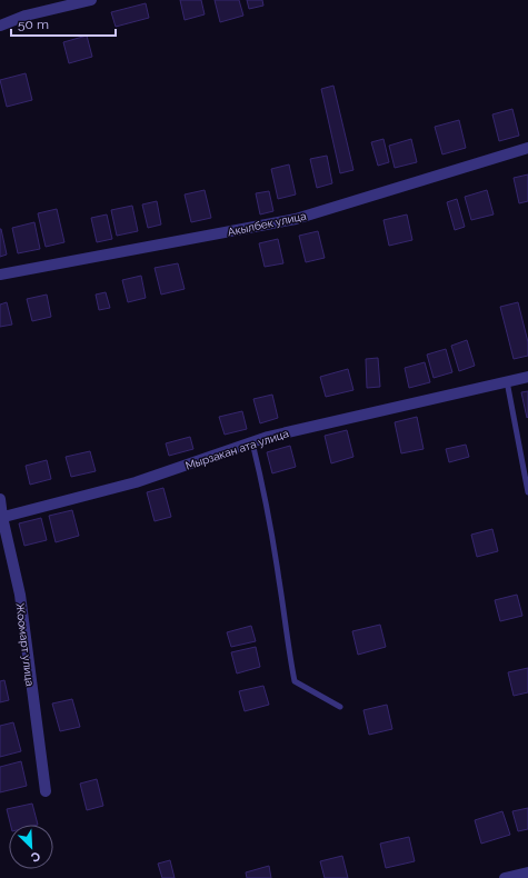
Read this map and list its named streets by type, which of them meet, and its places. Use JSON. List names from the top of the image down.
{
  "streets": {
    "street": ["Акылбек улица", "Мырзакан ата улица", "Жоомарт улица"]
  },
  "crossings": [
    ["Мырзакан ата улица", "Жоомарт улица"]
  ],
  "scale_bar": "50 m",
  "north": "bottom right"
}
